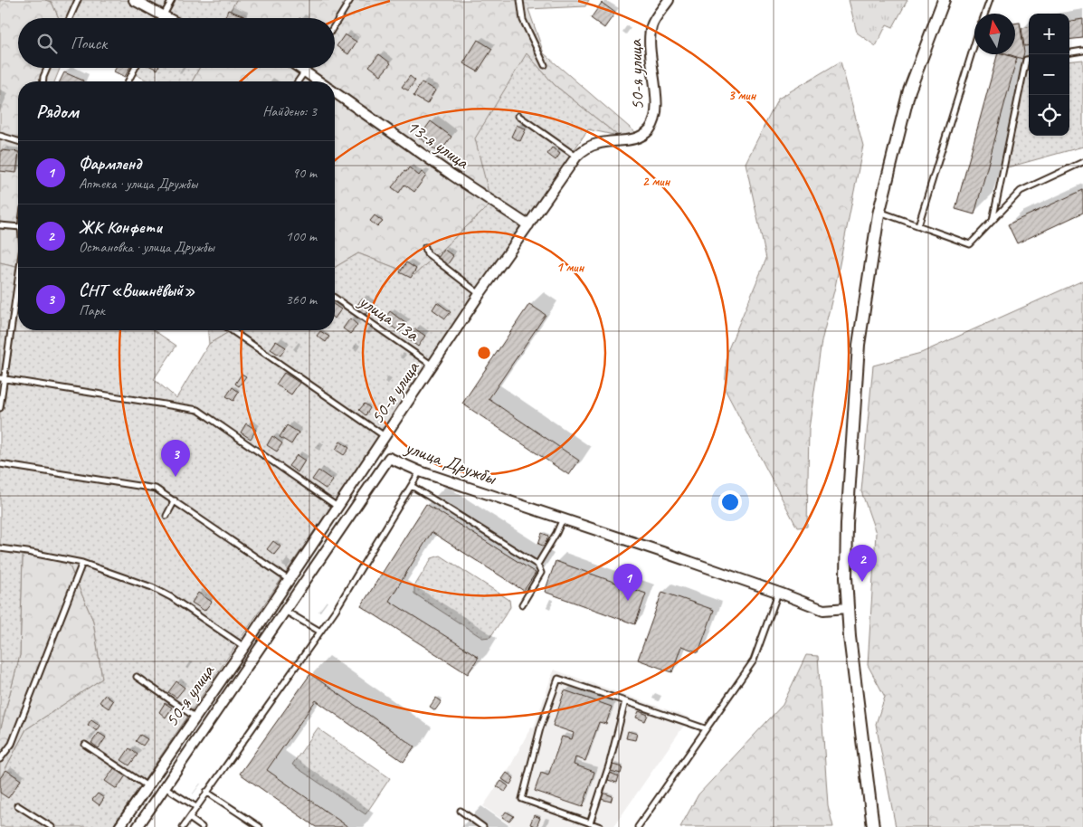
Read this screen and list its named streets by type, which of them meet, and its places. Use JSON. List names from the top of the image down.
{
  "streets": {
    "street": ["50-я улица", "13-я улица", "улица Дружбы"],
    "lane": ["улица 13а"]
  },
  "crossings": [
    ["50-я улица", "13-я улица"],
    ["50-я улица", "улица 13а"]
  ],
  "north": "top",
  "page": {
    "map_buttons": ["+", "−"],
    "search": "Поиск",
    "heading": ["Рядом", "Найдено: 3"],
    "list": [
      {
        "mark": "1",
        "name": "Фармленд",
        "note": "Аптека · улица Дружбы",
        "value": "90 m"
      },
      {
        "mark": "2",
        "name": "ЖК Конфети",
        "note": "Остановка · улица Дружбы",
        "value": "100 m"
      },
      {
        "mark": "3",
        "name": "СНТ «Вишнёвый»",
        "note": "Парк",
        "value": "360 m"
      }
    ],
    "pins": ["3", "2", "1"]
  },
  "rings": ["3 мин", "2 мин", "1 мин"]
}
